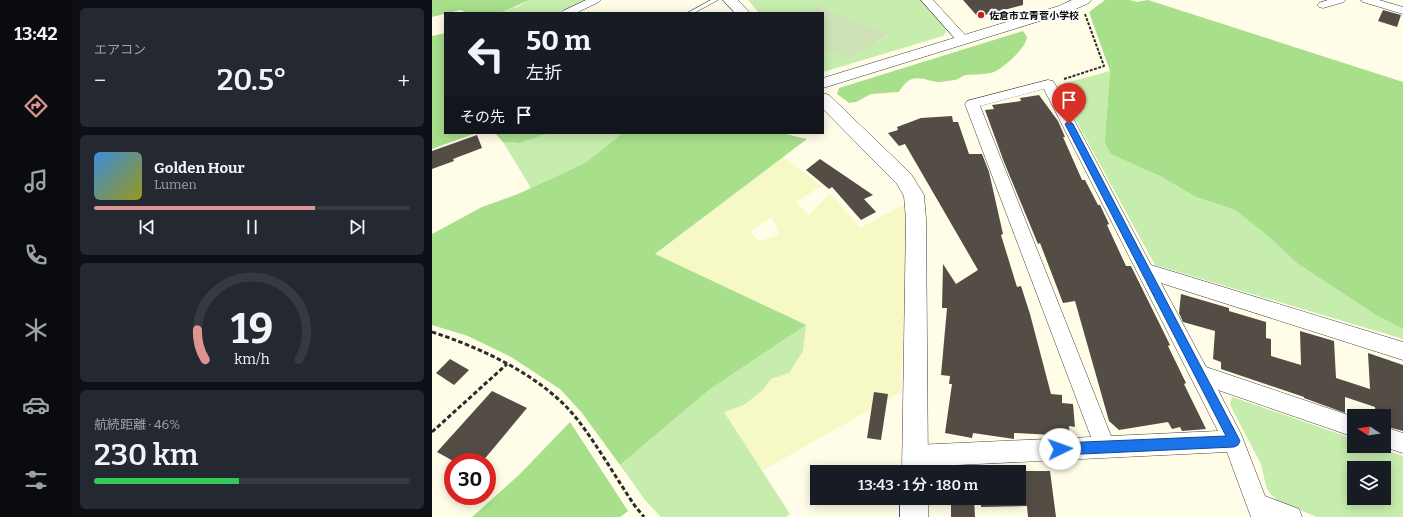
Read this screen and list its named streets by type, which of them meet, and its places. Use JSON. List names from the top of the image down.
{
  "places": ["佐倉市立青菅小学校"],
  "north": "left",
  "page": {
    "tabs": "13:42",
    "tile": [
      "エアコン",
      ["航続距離 · 46%", "230 km"]
    ],
    "turn": ["50 m", "左折"],
    "heat": ["−", "20.5°", "+"],
    "then": "その先",
    "song": ["Golden Hour", "Lumen"],
    "limit": "30",
    "trip": "13:43 · 1 分 · 180 m",
    "gauge": ["19", "km/h"]
  }
}
